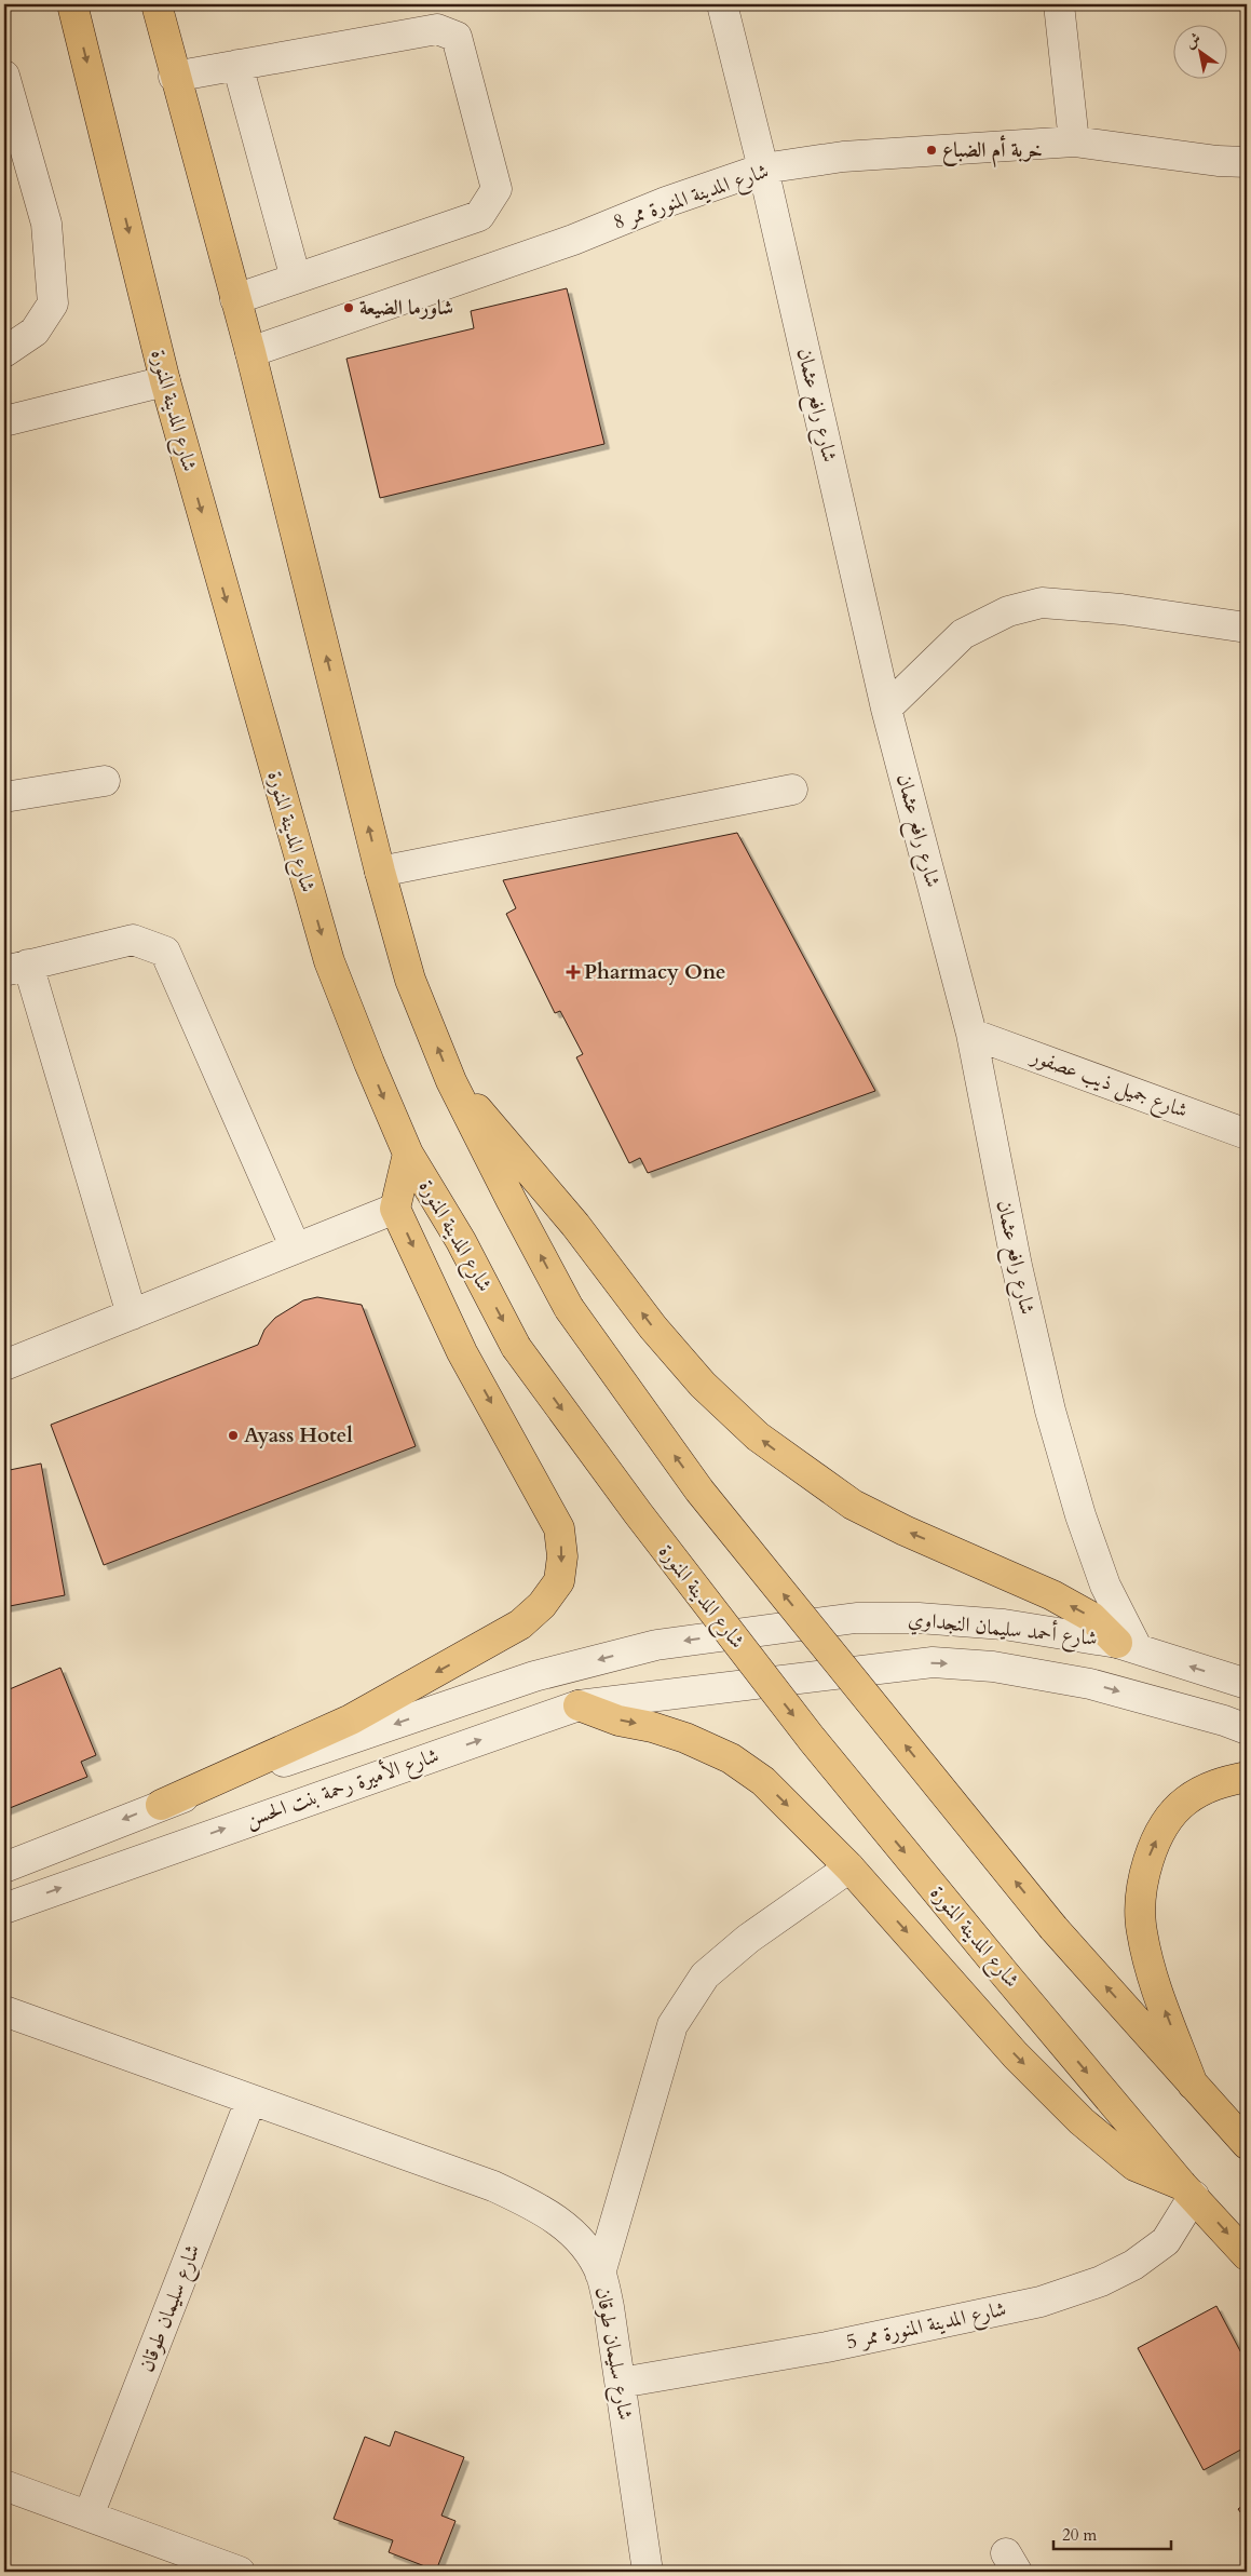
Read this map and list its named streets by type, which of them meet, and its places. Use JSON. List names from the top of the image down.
{
  "streets": {
    "main road": ["شارع المدينة المنورة"],
    "street": [
      "شارع المدينة المنورة ممر 8",
      "شارع رافع عثمان",
      "شارع جميل ذيب عصفور",
      "شارع أحمد سليمان النجداوي",
      "شارع الأميرة رحمة بنت الحسن",
      "شارع سليمان طوقان",
      "شارع المدينة المنورة ممر 5"
    ]
  },
  "crossings": [
    ["شارع المدينة المنورة ممر 8", "شارع رافع عثمان"],
    ["شارع رافع عثمان", "شارع جميل ذيب عصفور"],
    ["شارع رافع عثمان", "شارع أحمد سليمان النجداوي"],
    ["شارع المدينة المنورة", "شارع المدينة المنورة ممر 5"],
    ["شارع أحمد سليمان النجداوي", "شارع الأميرة رحمة بنت الحسن"],
    ["شارع سليمان طوقان", "شارع المدينة المنورة ممر 5"]
  ],
  "one_way": ["شارع الأميرة رحمة بنت الحسن"],
  "places": {
    "other": ["خربة أم الضباع", "شاورما الضيعة", "Ayass Hotel"],
    "health": ["Pharmacy One"]
  },
  "scale_bar": "20 m",
  "north": "top left"
}
